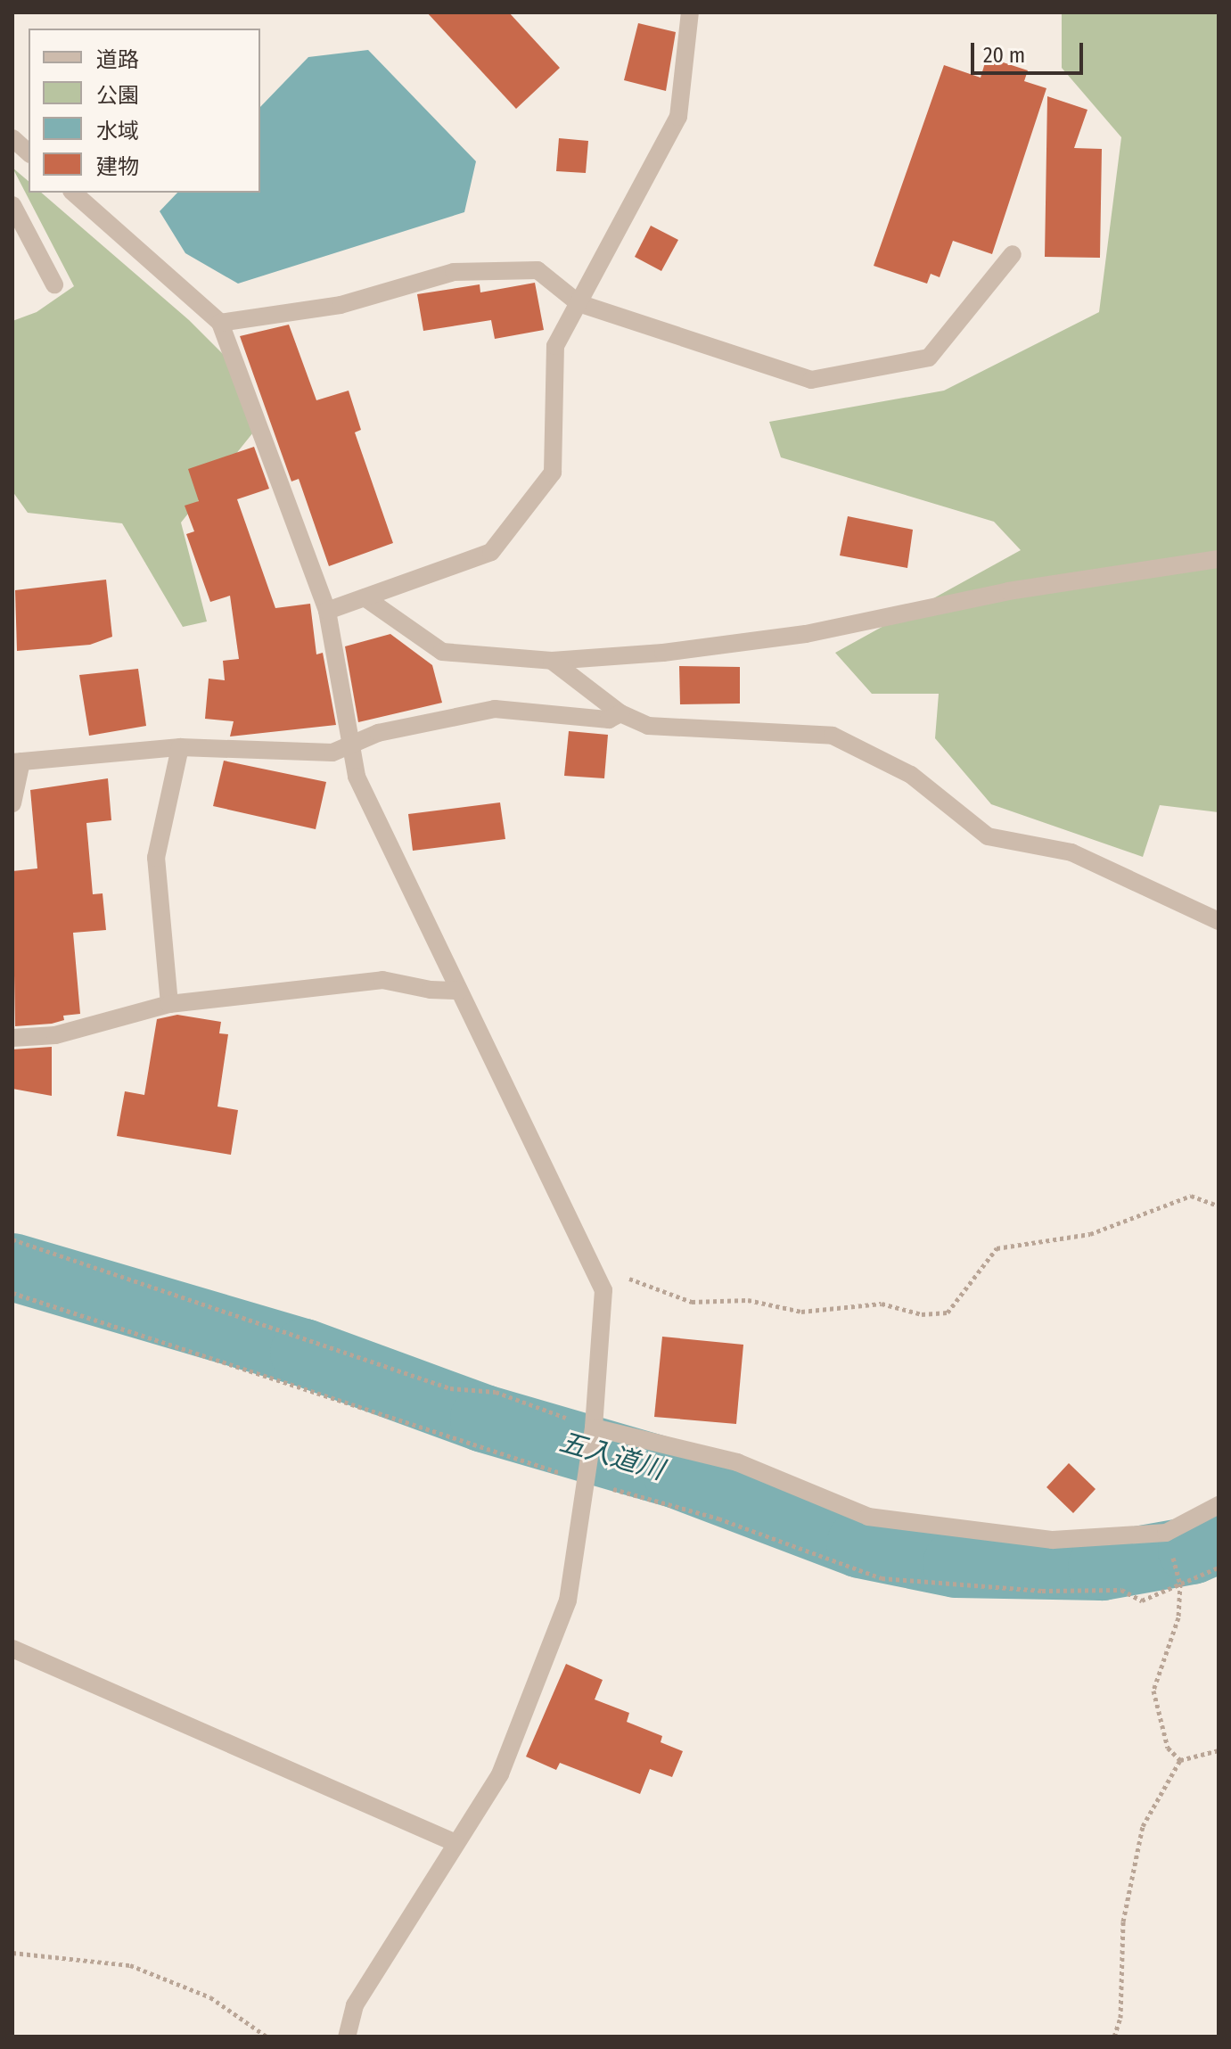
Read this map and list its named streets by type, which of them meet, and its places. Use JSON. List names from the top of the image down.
{
  "water": ["五入道川"],
  "legend": [
    "道路",
    "公園",
    "水域",
    "建物"
  ],
  "scale_bar": "20 m"
}
